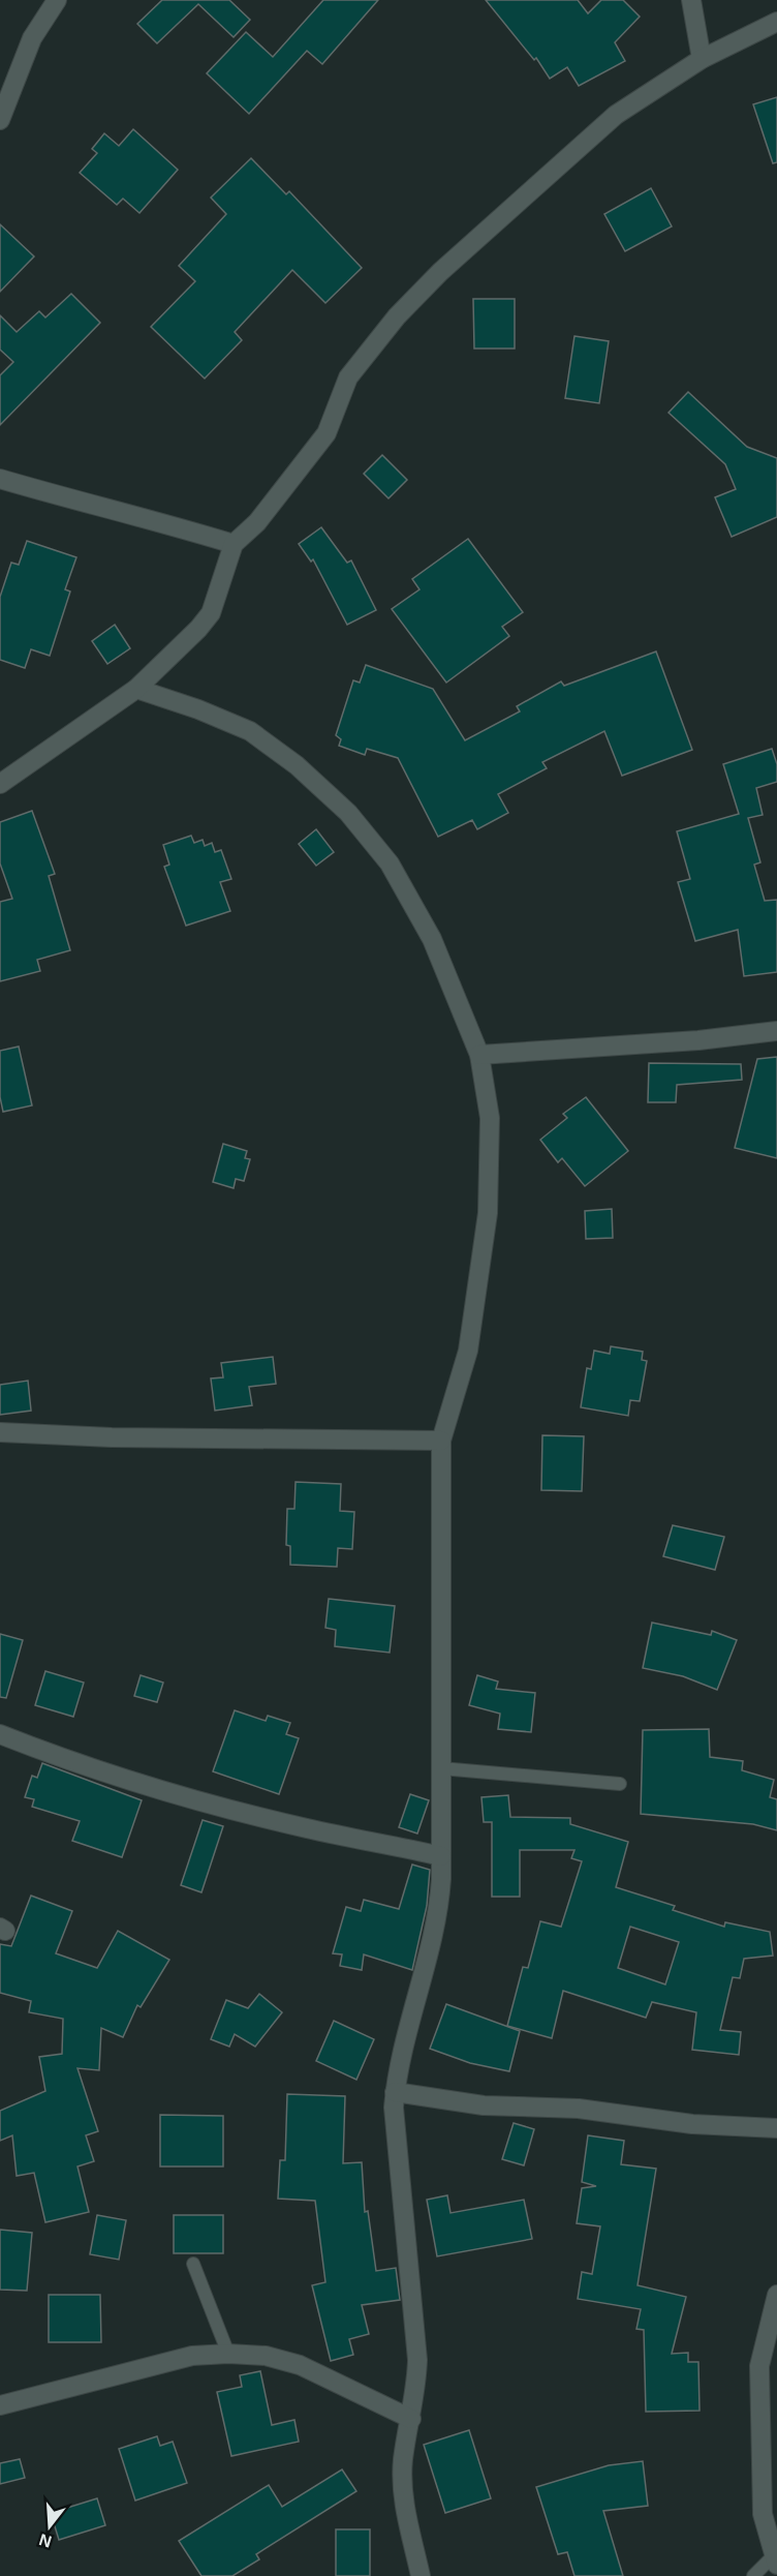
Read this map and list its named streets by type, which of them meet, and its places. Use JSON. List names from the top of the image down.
{
  "north": "bottom"
}
